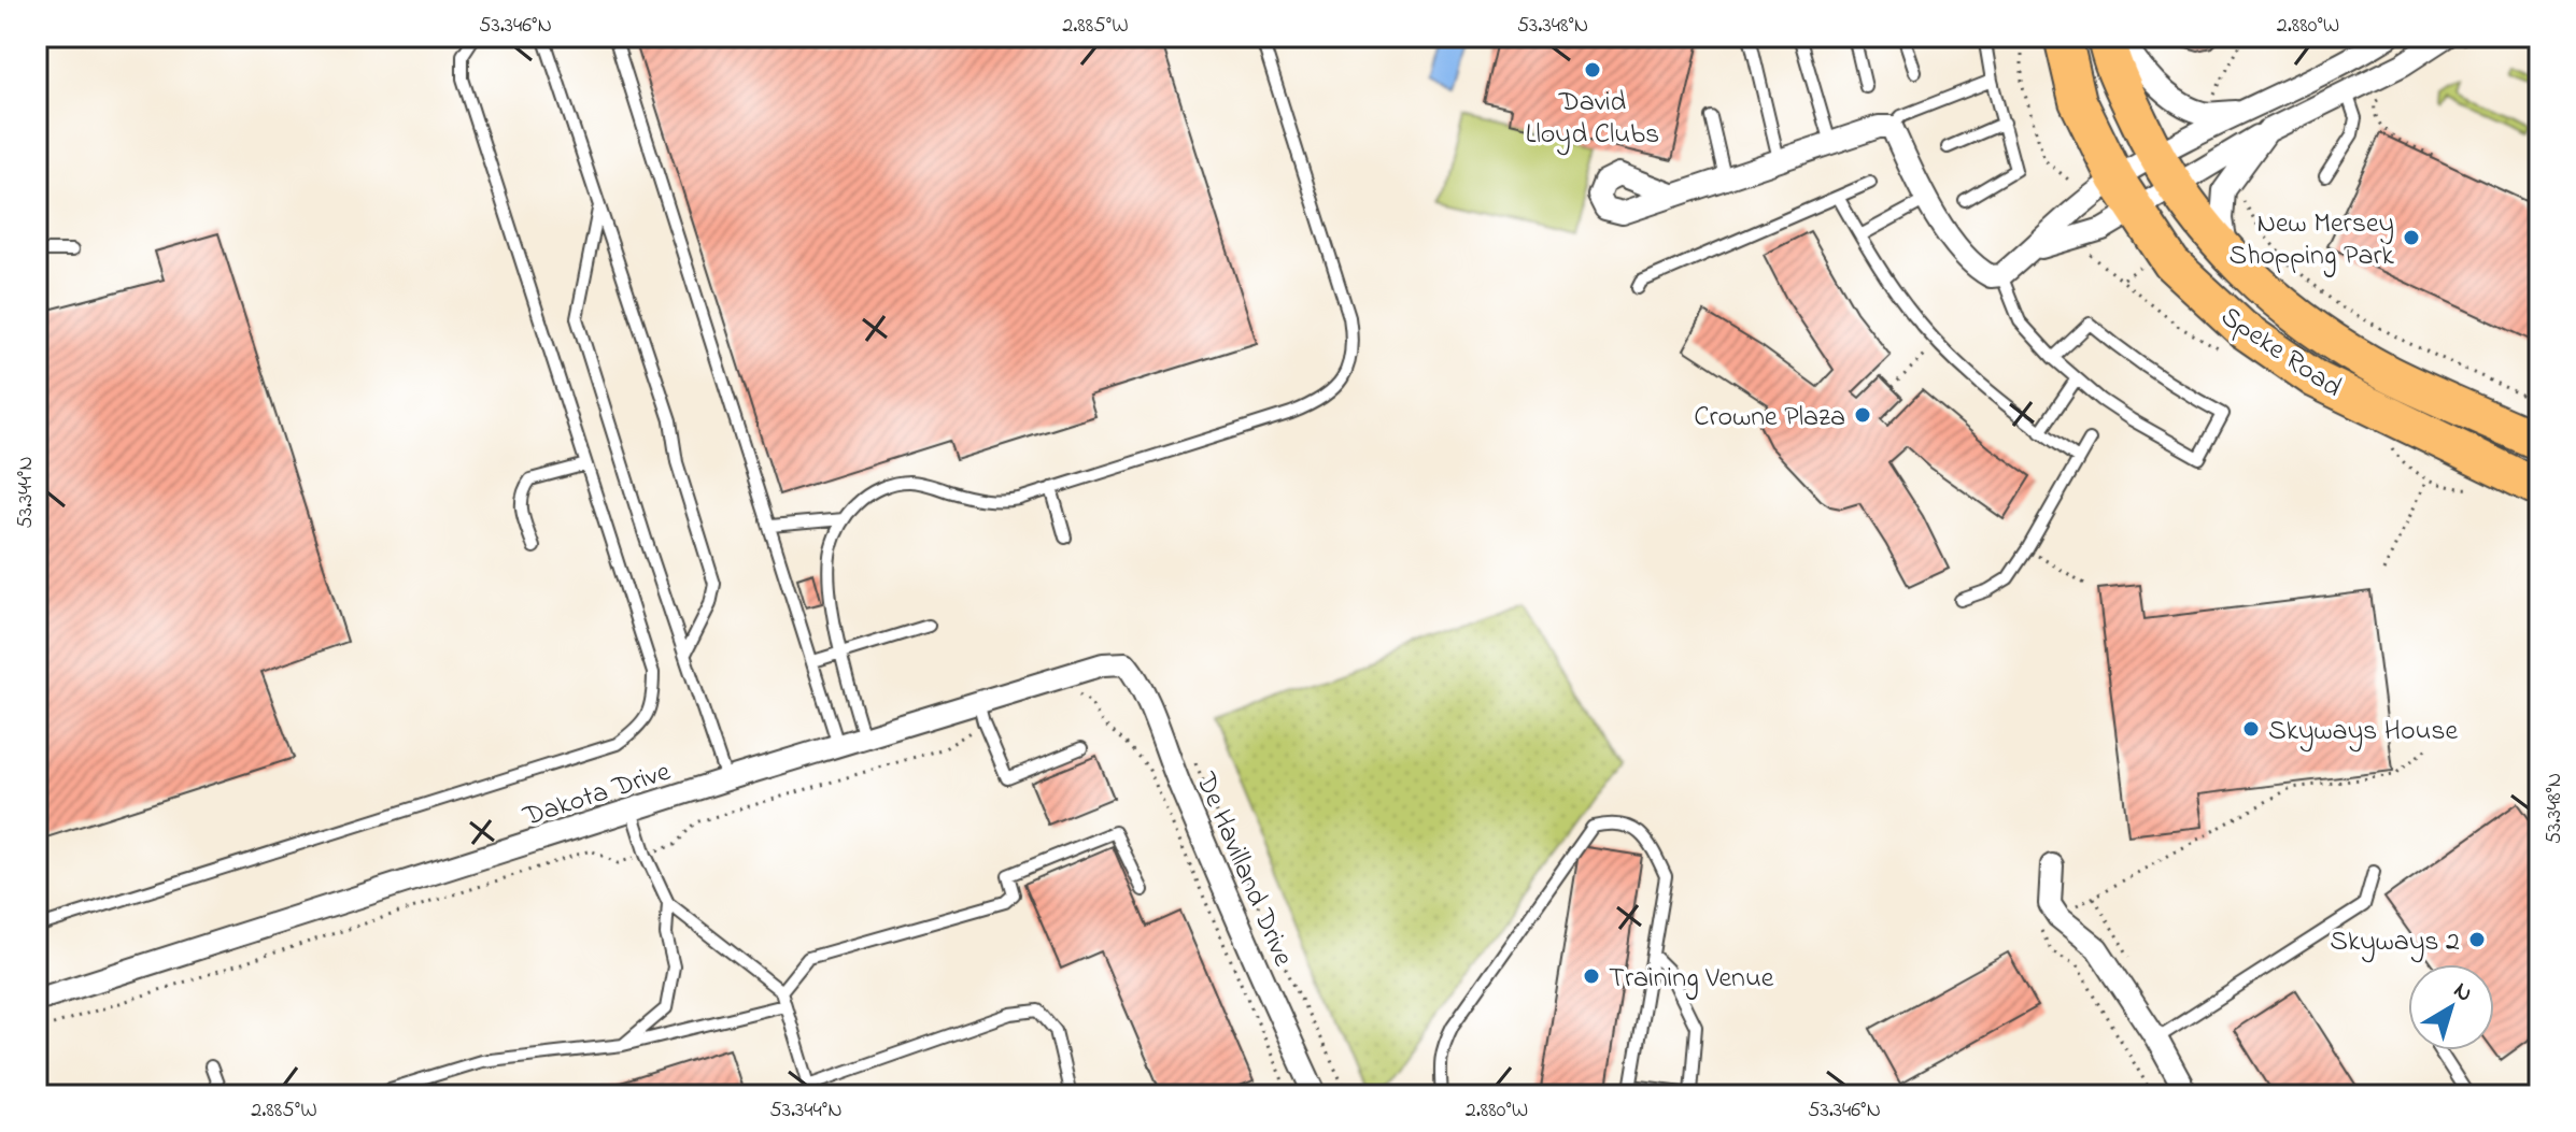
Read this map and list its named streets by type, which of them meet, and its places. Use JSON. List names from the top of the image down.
{
  "streets": {
    "highway": ["Speke Road"],
    "street": ["Dakota Drive", "De Havilland Drive"]
  },
  "crossings": [
    ["Dakota Drive", "De Havilland Drive"]
  ],
  "places": [
    "David Lloyd Clubs",
    "New Mersey Shopping Park",
    "Crowne Plaza",
    "Skyways House",
    "Skyways 2",
    "Training Venue"
  ],
  "north": "top right",
  "coordinates": [
    "53.346°N",
    "2.885°W",
    "53.348°N",
    "2.880°W",
    "53.344°N"
  ]
}
